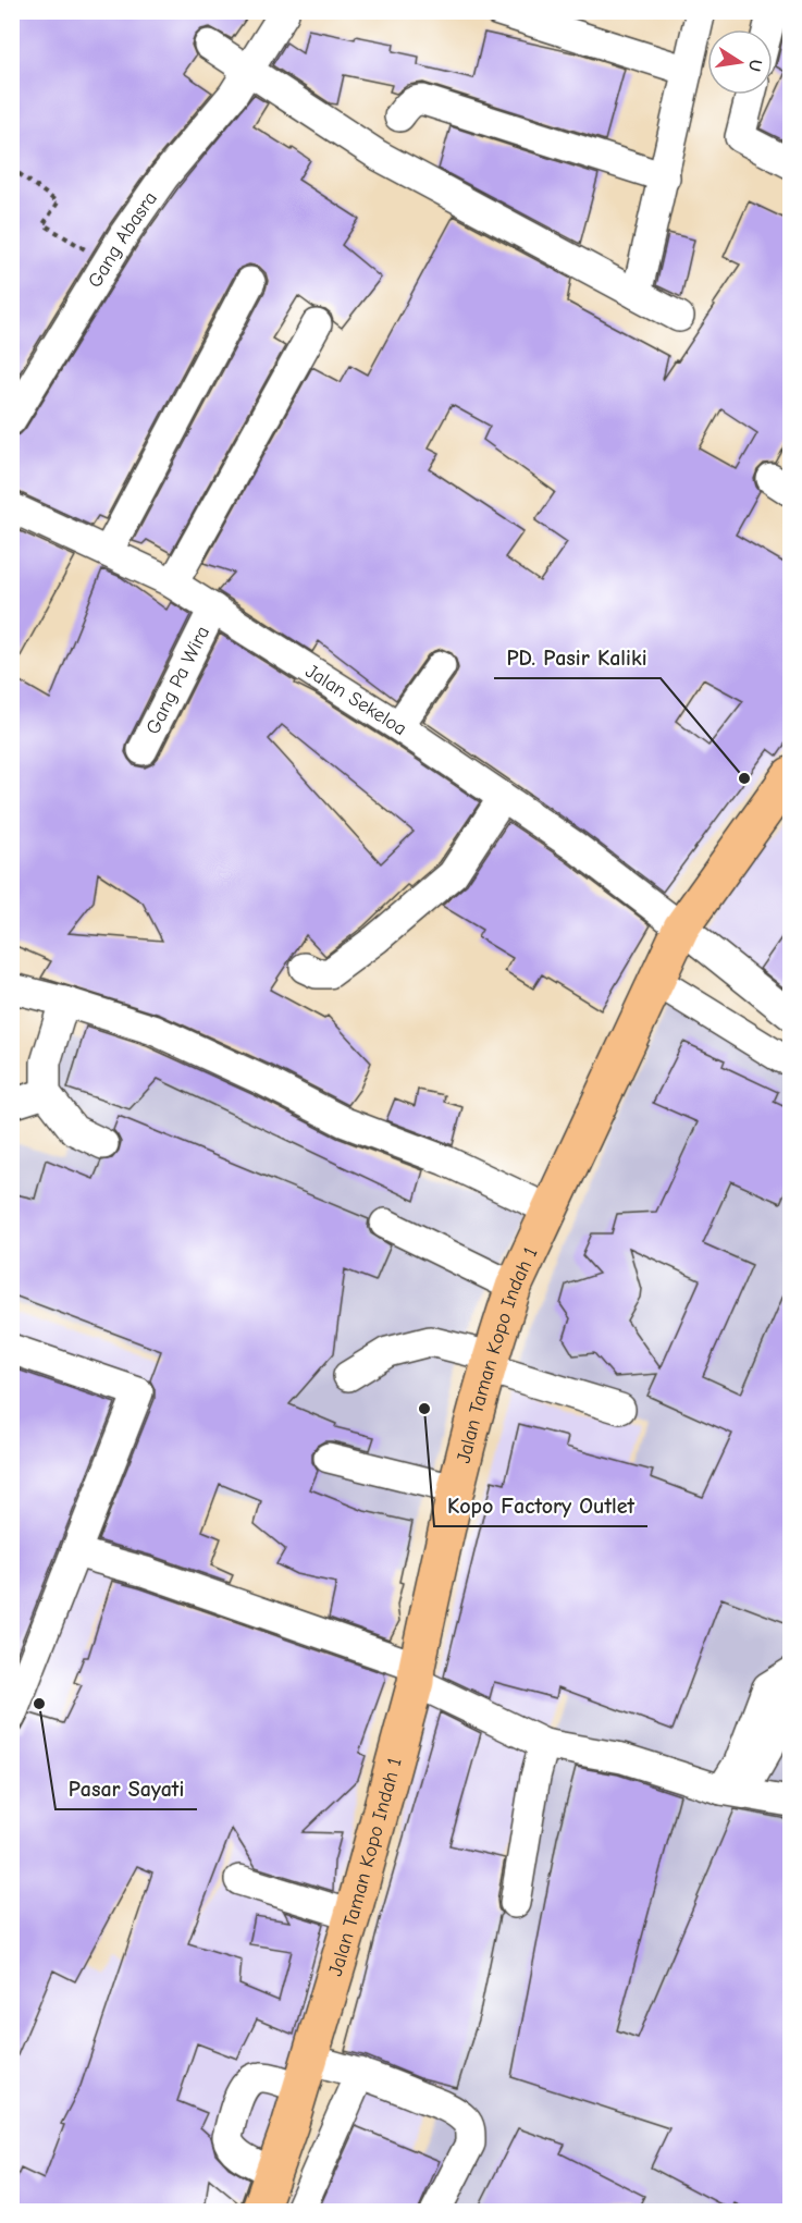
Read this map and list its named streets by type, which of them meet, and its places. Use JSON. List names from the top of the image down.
{
  "streets": {
    "main road": ["Jalan Taman Kopo Indah 1"],
    "street": ["Gang Abasra", "Gang Pa Wira", "Jalan Sekeloa"]
  },
  "crossings": [
    ["Gang Pa Wira", "Jalan Sekeloa"],
    ["Jalan Sekeloa", "Jalan Taman Kopo Indah 1"]
  ],
  "places": ["PD. Pasir Kaliki", "Kopo Factory Outlet", "Pasar Sayati"],
  "north": "right"
}
